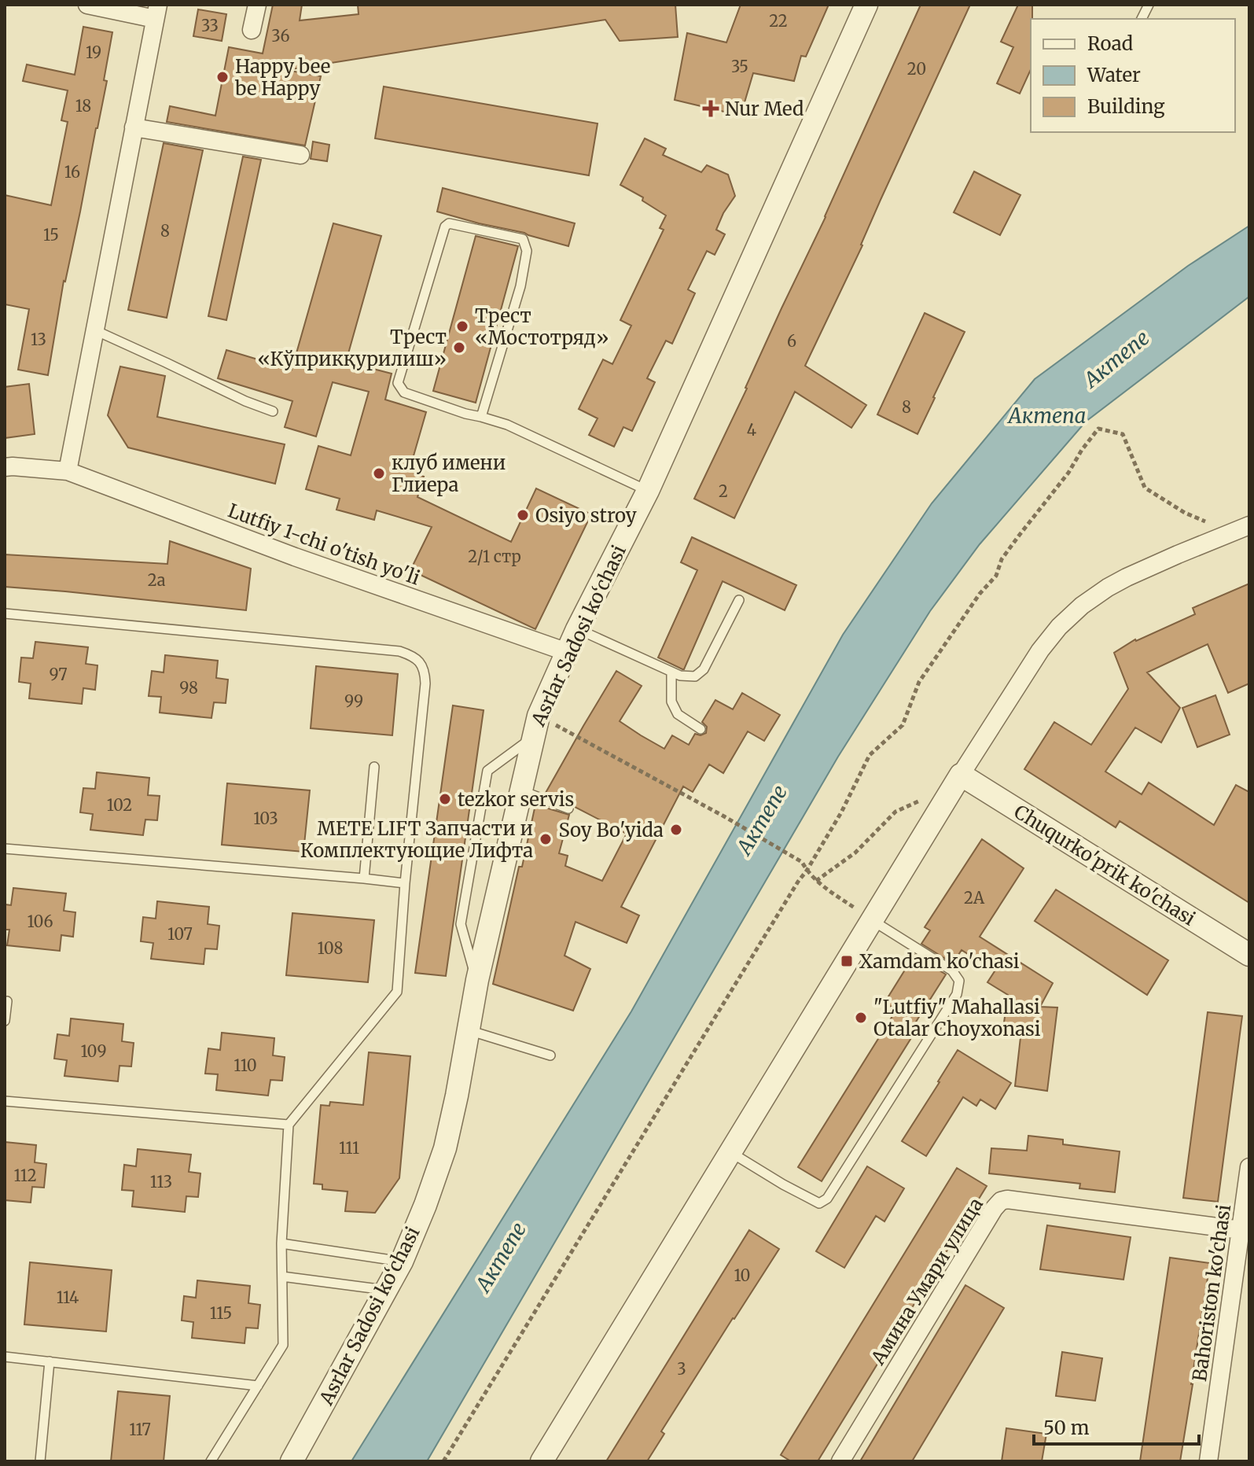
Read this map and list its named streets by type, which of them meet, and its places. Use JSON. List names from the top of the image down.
{
  "streets": {
    "street": [
      "Lutfiy 1-chi o'tish yo'li",
      "Asrlar Sadosi ko‘chasi",
      "Chuqurko'prik ko'chasi",
      "Амина Умари улица",
      "Bahoriston ko'chasi"
    ]
  },
  "crossings": [
    ["Lutfiy 1-chi o'tish yo'li", "Asrlar Sadosi ko‘chasi"],
    ["Амина Умари улица", "Bahoriston ko'chasi"]
  ],
  "water": ["Актепе", "Актепа"],
  "places": {
    "other": [
      "Happy bee be Happy",
      "Трест «Мостотряд»",
      "Трест «Кўприкқурилиш»",
      "клуб имени Глиера",
      "Osiyo stroy",
      "tezkor servis",
      "Soy Bo'yida",
      "METE LIFT Запчасти и Комплектующие Лифта",
      "\"Lutfiy\" Mahallasi Otalar Choyxonasi"
    ],
    "health": ["Nur Med"],
    "transit": ["Xamdam ko'chasi"]
  },
  "house_numbers": [
    "22",
    "33",
    "36",
    "19",
    "35",
    "20",
    "18",
    "16",
    "8",
    "15",
    "13",
    "6",
    "8",
    "4",
    "2",
    "2/1 стр",
    "2а",
    "97",
    "98",
    "99",
    "102",
    "103",
    "2A",
    "106",
    "107",
    "108",
    "109",
    "110",
    "111",
    "112",
    "113",
    "10",
    "114",
    "115",
    "3",
    "117"
  ],
  "legend": ["Road", "Water", "Building"],
  "scale_bar": "50 m"
}
